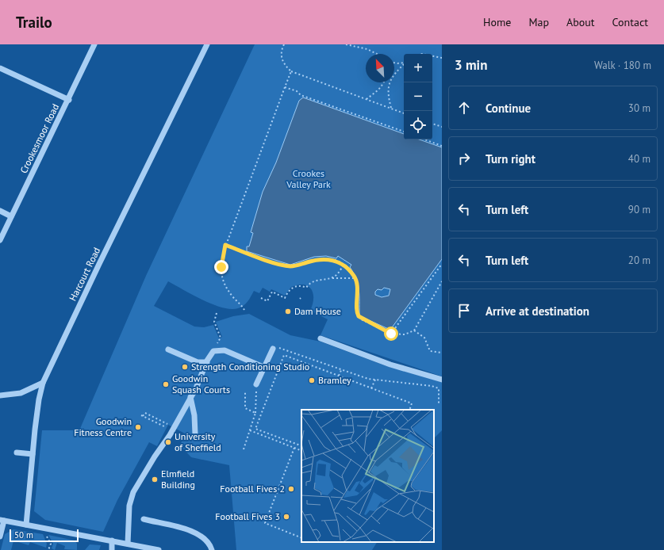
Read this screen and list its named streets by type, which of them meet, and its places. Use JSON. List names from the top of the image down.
{
  "streets": {
    "street": ["Crookesmoor Road", "Harcourt Road"]
  },
  "parks": ["Crookes Valley Park"],
  "places": [
    "Dam House",
    "Strength Conditioning Studio",
    "Bramley",
    "Goodwin Squash Courts",
    "Goodwin Fitness Centre",
    "University of Sheffield",
    "Elmfield Building",
    "Football Fives 2",
    "Football Fives 3"
  ],
  "scale_bar": "50 m",
  "north": "top left",
  "page": {
    "header": "Trailo",
    "nav": [
      "Home",
      "Map",
      "About",
      "Contact"
    ],
    "heading": ["3 min", "Walk · 180 m"],
    "map_buttons": ["+", "−"],
    "list": [
      ["Continue", "30 m"],
      ["Turn right", "40 m"],
      ["Turn left", "90 m"],
      ["Turn left", "20 m"],
      "Arrive at destination"
    ],
    "scale": "50 m"
  }
}
